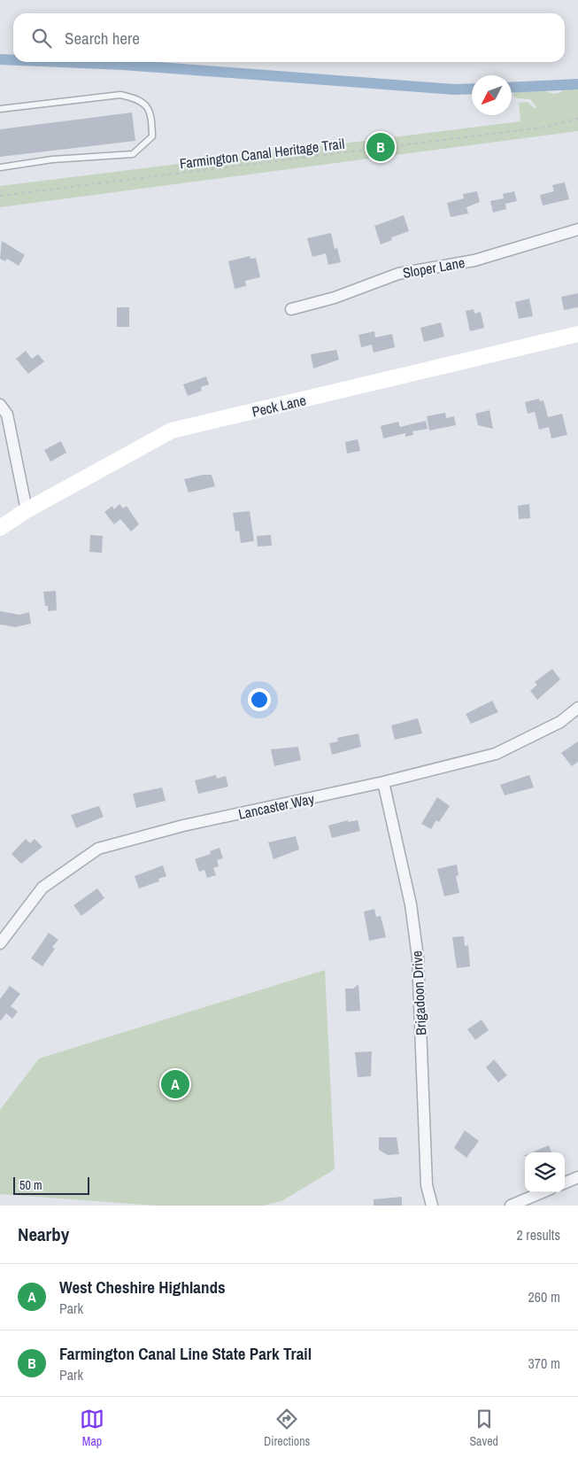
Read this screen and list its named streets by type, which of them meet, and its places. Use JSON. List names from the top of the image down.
{
  "streets": {
    "street": [
      "Sloper Lane",
      "Peck Lane",
      "Lancaster Way",
      "Brigadoon Drive"
    ],
    "path": ["Farmington Canal Heritage Trail"]
  },
  "crossings": [
    ["Lancaster Way", "Brigadoon Drive"]
  ],
  "scale_bar": "50 m",
  "north": "bottom left",
  "page": {
    "search": "Search here",
    "pins": ["B", "A"],
    "scale": "50 m",
    "heading": ["Nearby", "2 results"],
    "list": [
      {
        "mark": "A",
        "name": "West Cheshire Highlands",
        "note": "Park",
        "value": "260 m"
      },
      {
        "mark": "B",
        "name": "Farmington Canal Line State Park Trail",
        "note": "Park",
        "value": "370 m"
      }
    ],
    "nav": ["Map", "Directions", "Saved"]
  }
}
